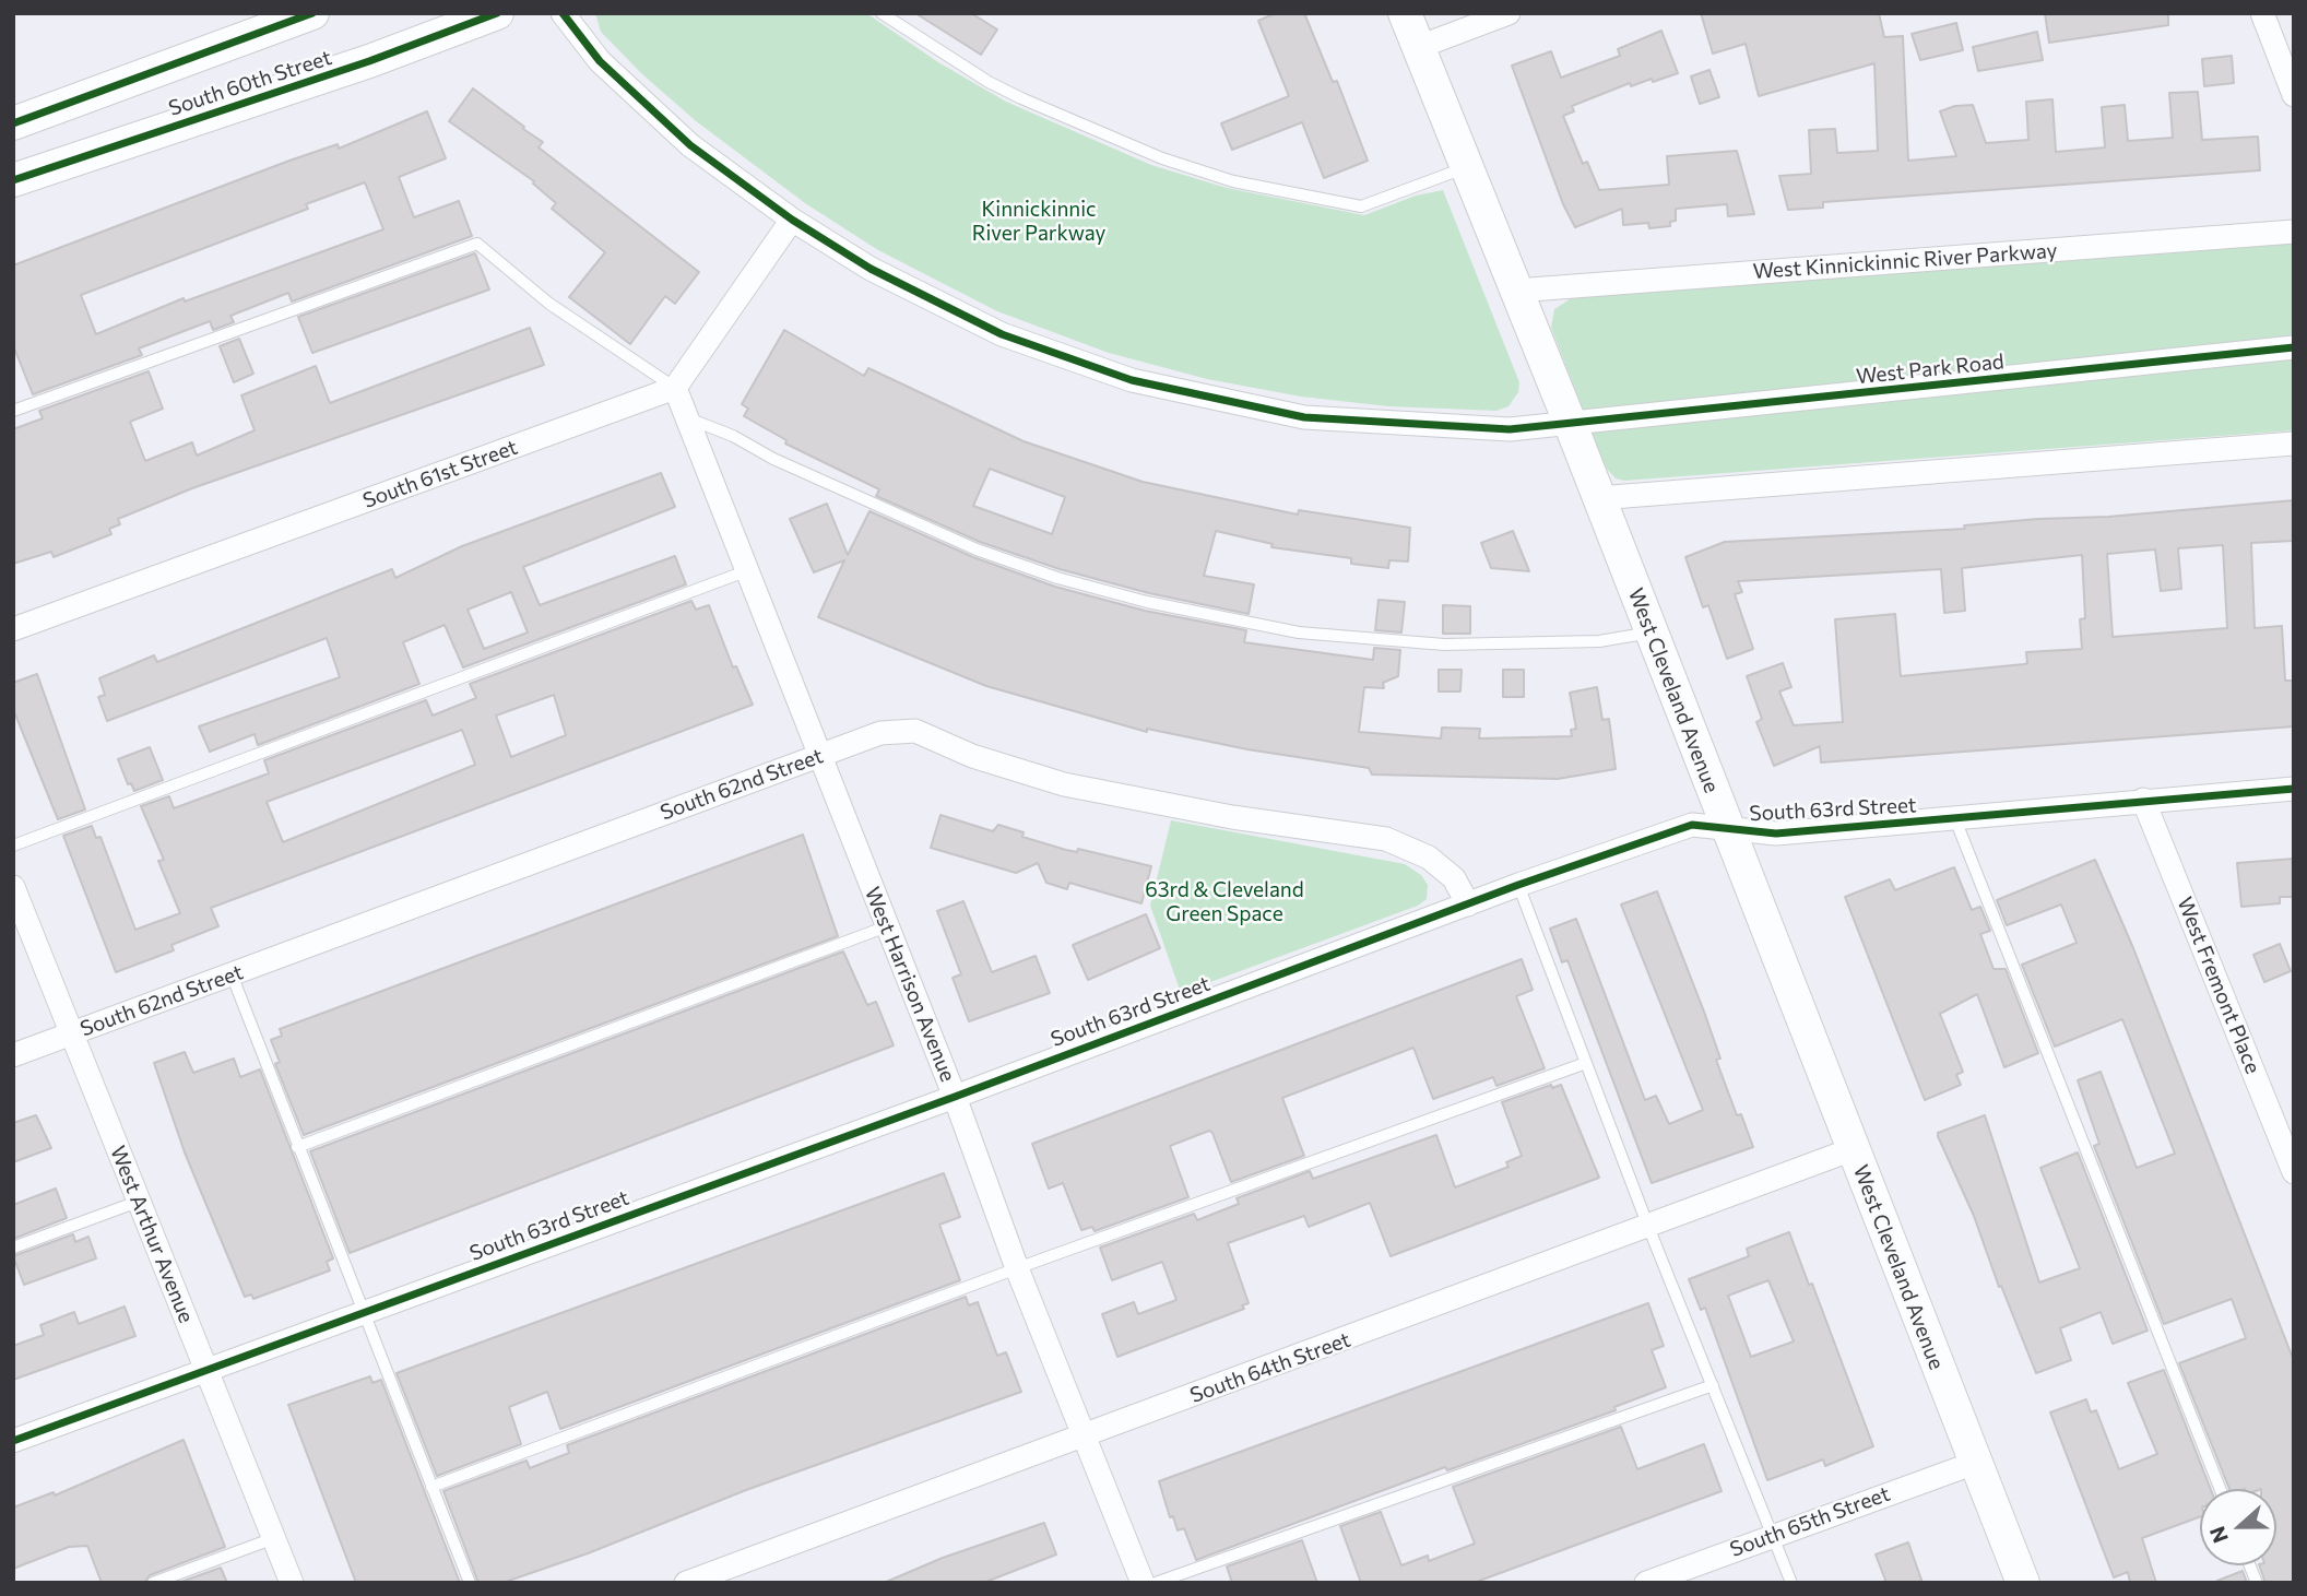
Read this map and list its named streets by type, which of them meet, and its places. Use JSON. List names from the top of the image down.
{
  "streets": {
    "street": [
      "South 60th Street",
      "West Kinnickinnic River Parkway",
      "West Park Road",
      "South 61st Street",
      "West Cleveland Avenue",
      "South 62nd Street",
      "South 63rd Street",
      "West Harrison Avenue",
      "West Fremont Place",
      "West Arthur Avenue",
      "South 64th Street",
      "South 65th Street"
    ]
  },
  "crossings": [
    ["West Kinnickinnic River Parkway", "West Cleveland Avenue"],
    ["West Park Road", "West Cleveland Avenue"],
    ["South 61st Street", "West Harrison Avenue"],
    ["West Cleveland Avenue", "South 63rd Street"],
    ["West Cleveland Avenue", "South 64th Street"],
    ["West Cleveland Avenue", "South 65th Street"],
    ["South 62nd Street", "South 63rd Street"],
    ["South 62nd Street", "West Harrison Avenue"],
    ["South 62nd Street", "West Arthur Avenue"],
    ["South 63rd Street", "West Harrison Avenue"],
    ["South 63rd Street", "West Fremont Place"],
    ["South 63rd Street", "West Arthur Avenue"],
    ["West Harrison Avenue", "South 64th Street"]
  ],
  "parks": ["Kinnickinnic River Parkway", "63rd & Cleveland Green Space"],
  "north": "left"
}
